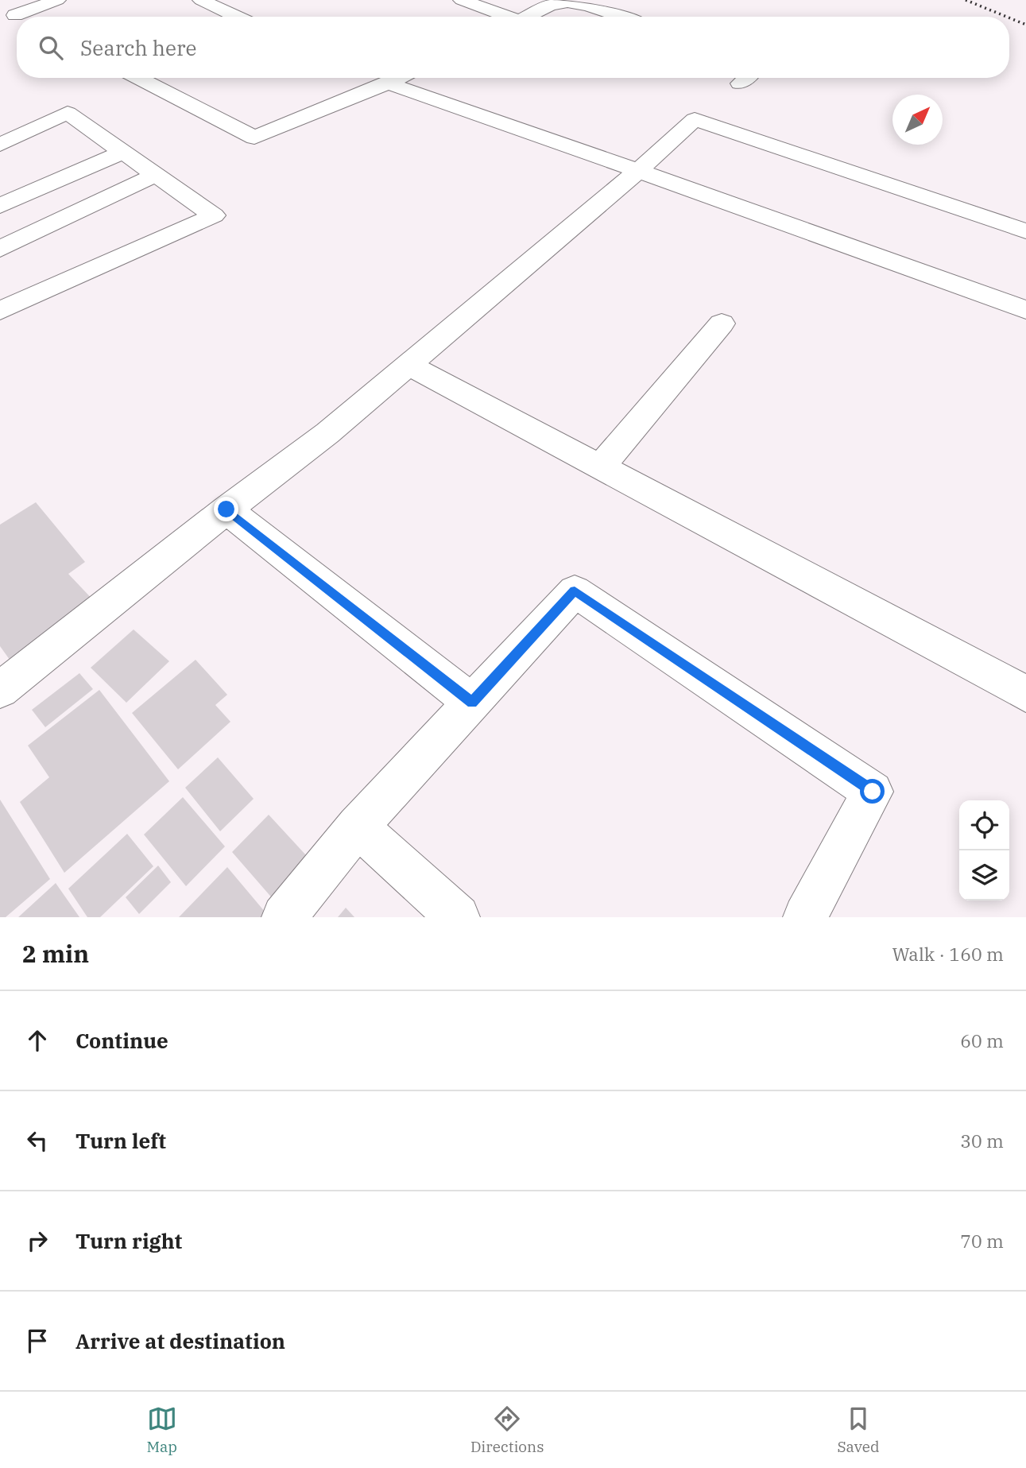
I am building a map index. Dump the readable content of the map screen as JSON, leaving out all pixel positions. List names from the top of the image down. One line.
{"north":"top right","page":{"search":"Search here","heading":["2 min","Walk · 160 m"],"list":[["Continue","60 m"],["Turn left","30 m"],["Turn right","70 m"],"Arrive at destination"],"nav":["Map","Directions","Saved"]}}
